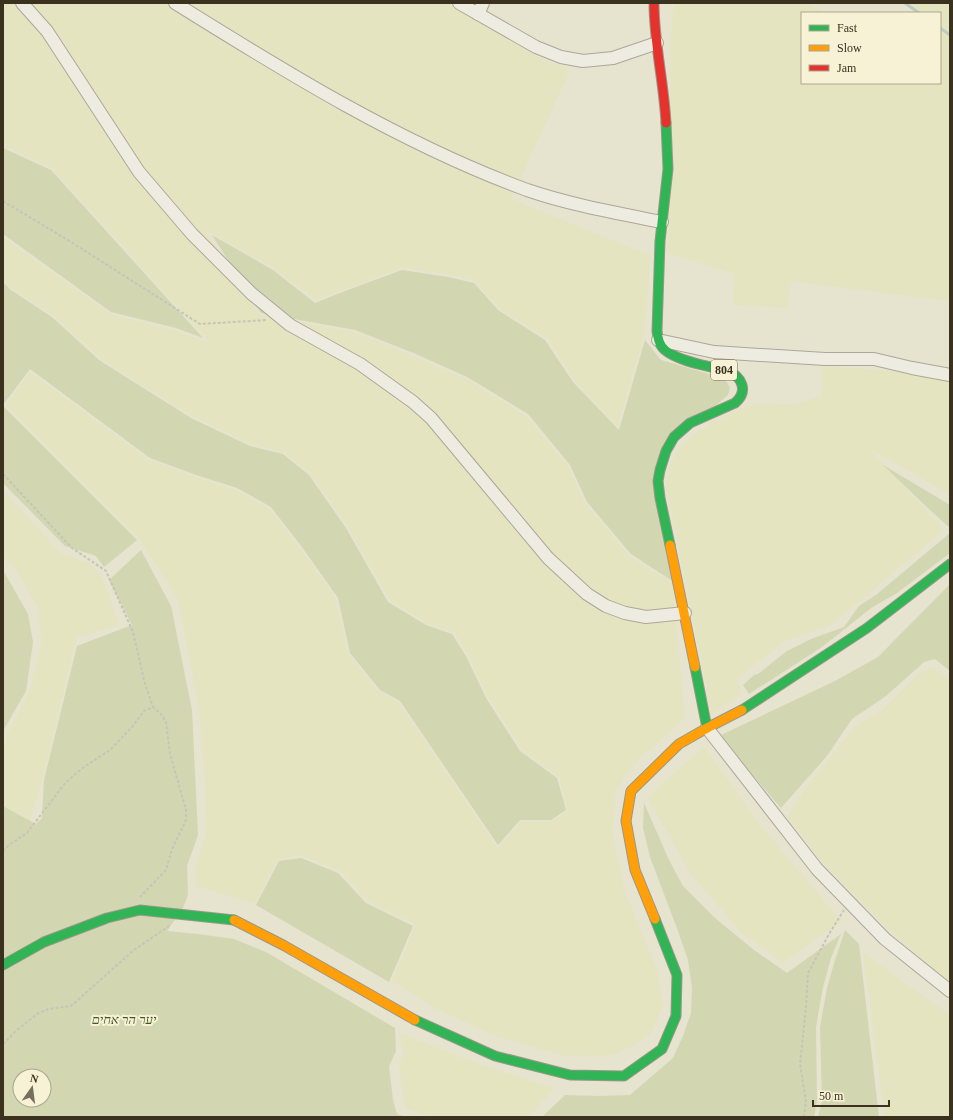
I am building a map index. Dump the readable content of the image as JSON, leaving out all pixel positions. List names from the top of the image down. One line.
{"streets":{"main road":["804"]},"parks":["יער הר אחים"],"legend":["Fast","Slow","Jam"],"scale_bar":"50 m","north":"top"}
